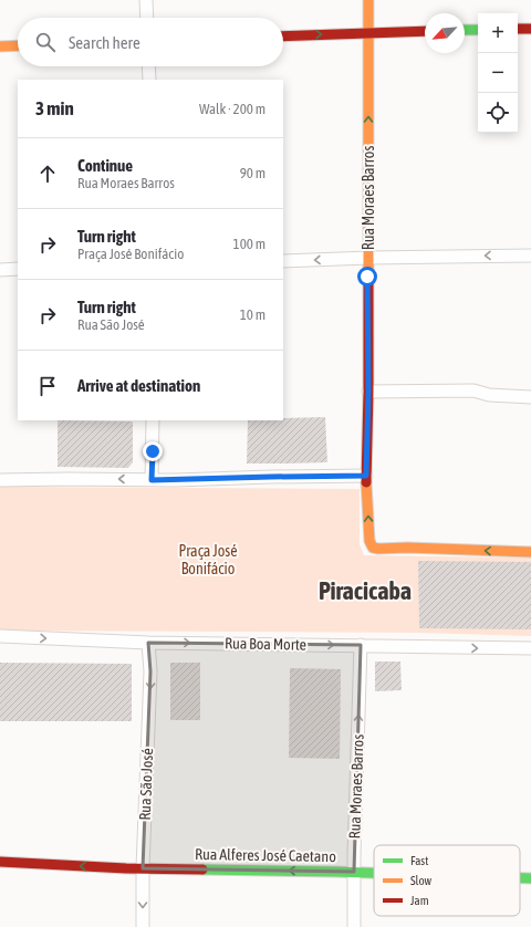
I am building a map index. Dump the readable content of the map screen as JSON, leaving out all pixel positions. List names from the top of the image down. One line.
{"streets":{"street":["Rua Moraes Barros","Rua Boa Morte","Rua São José","Rua Alferes José Caetano"]},"crossings":[["Rua Moraes Barros","Rua Boa Morte"],["Rua Moraes Barros","Rua Alferes José Caetano"],["Rua Boa Morte","Rua São José"],["Rua São José","Rua Alferes José Caetano"]],"one_way":["Rua Moraes Barros","Rua Boa Morte","Rua São José","Rua Alferes José Caetano"],"districts":["Piracicaba"],"parks":["Praça José Bonifácio"],"legend":["Fast","Slow","Jam"],"north":"bottom left","page":{"map_buttons":["+","−"],"search":"Search here","heading":["3 min","Walk · 200 m"],"list":[["Continue","Rua Moraes Barros","90 m"],["Turn right","Praça José Bonifácio","100 m"],["Turn right","Rua São José","10 m"],"Arrive at destination"]}}
